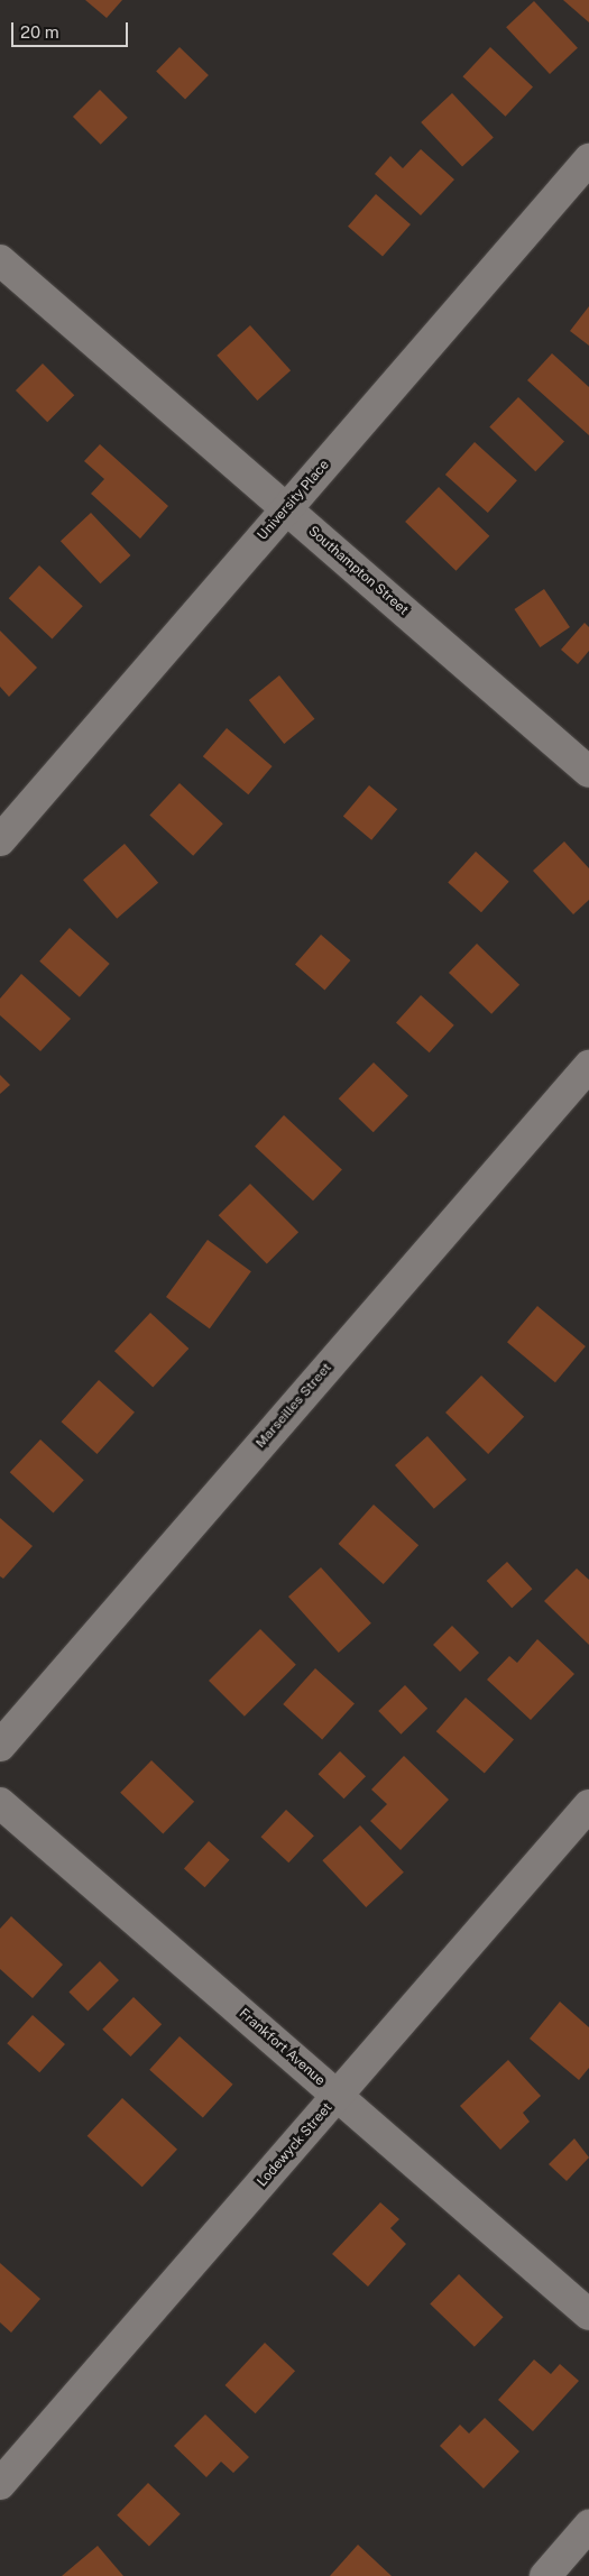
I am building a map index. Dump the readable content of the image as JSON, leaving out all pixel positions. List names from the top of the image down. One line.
{"streets":{"street":["University Place","Southampton Street","Marseilles Street","Frankfort Avenue","Lodewyck Street"]},"crossings":[["University Place","Southampton Street"],["Frankfort Avenue","Lodewyck Street"]],"scale_bar":"20 m"}
